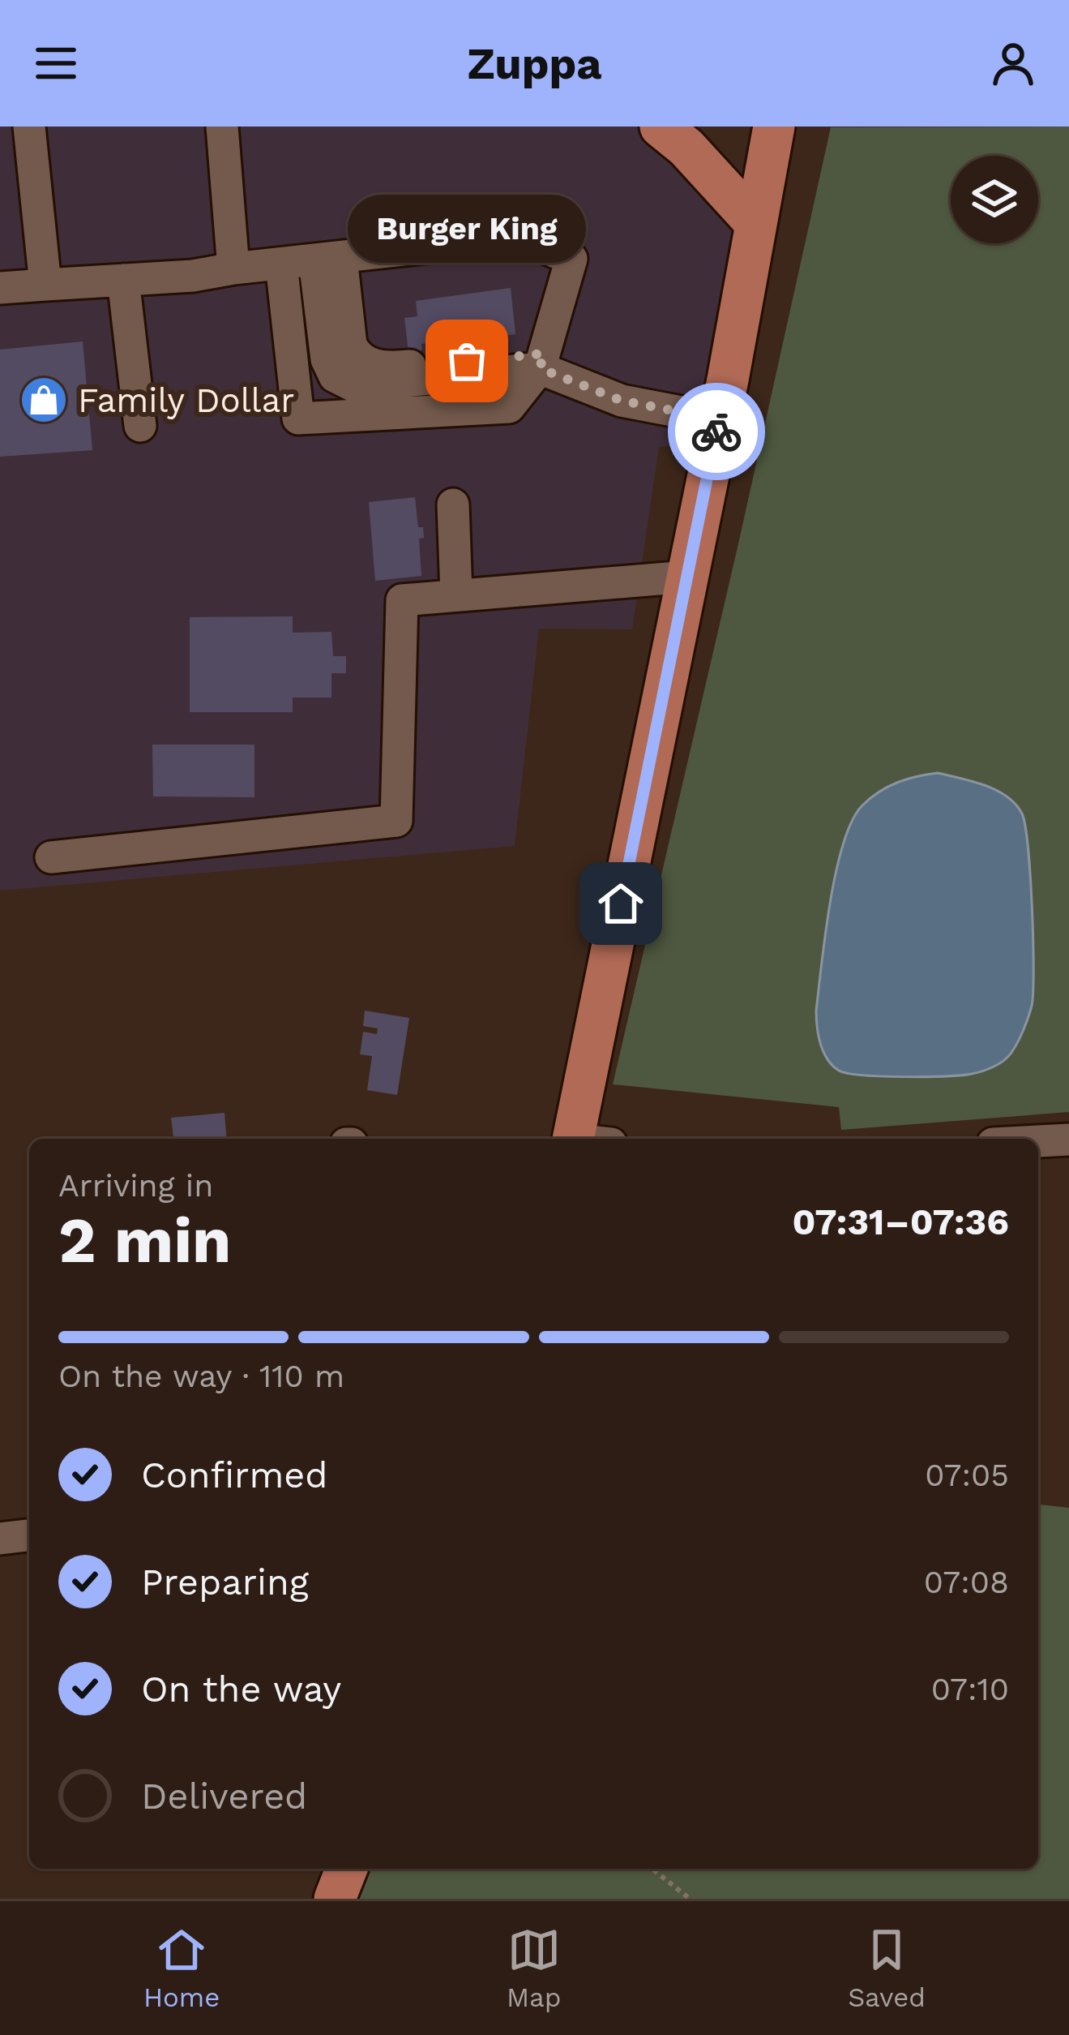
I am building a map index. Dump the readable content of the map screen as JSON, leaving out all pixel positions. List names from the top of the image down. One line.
{"places":{"other":["Burger King"],"shop":["Family Dollar"]},"page":{"header":"Zuppa","bubble":"Burger King","heading":["2 min","Arriving in","07:31–07:36"],"bar":"On the way · 110 m","list":[["Confirmed","07:05"],["Preparing","07:08"],["On the way","07:10"],"Delivered"],"tabs":["Home","Map","Saved"]}}
